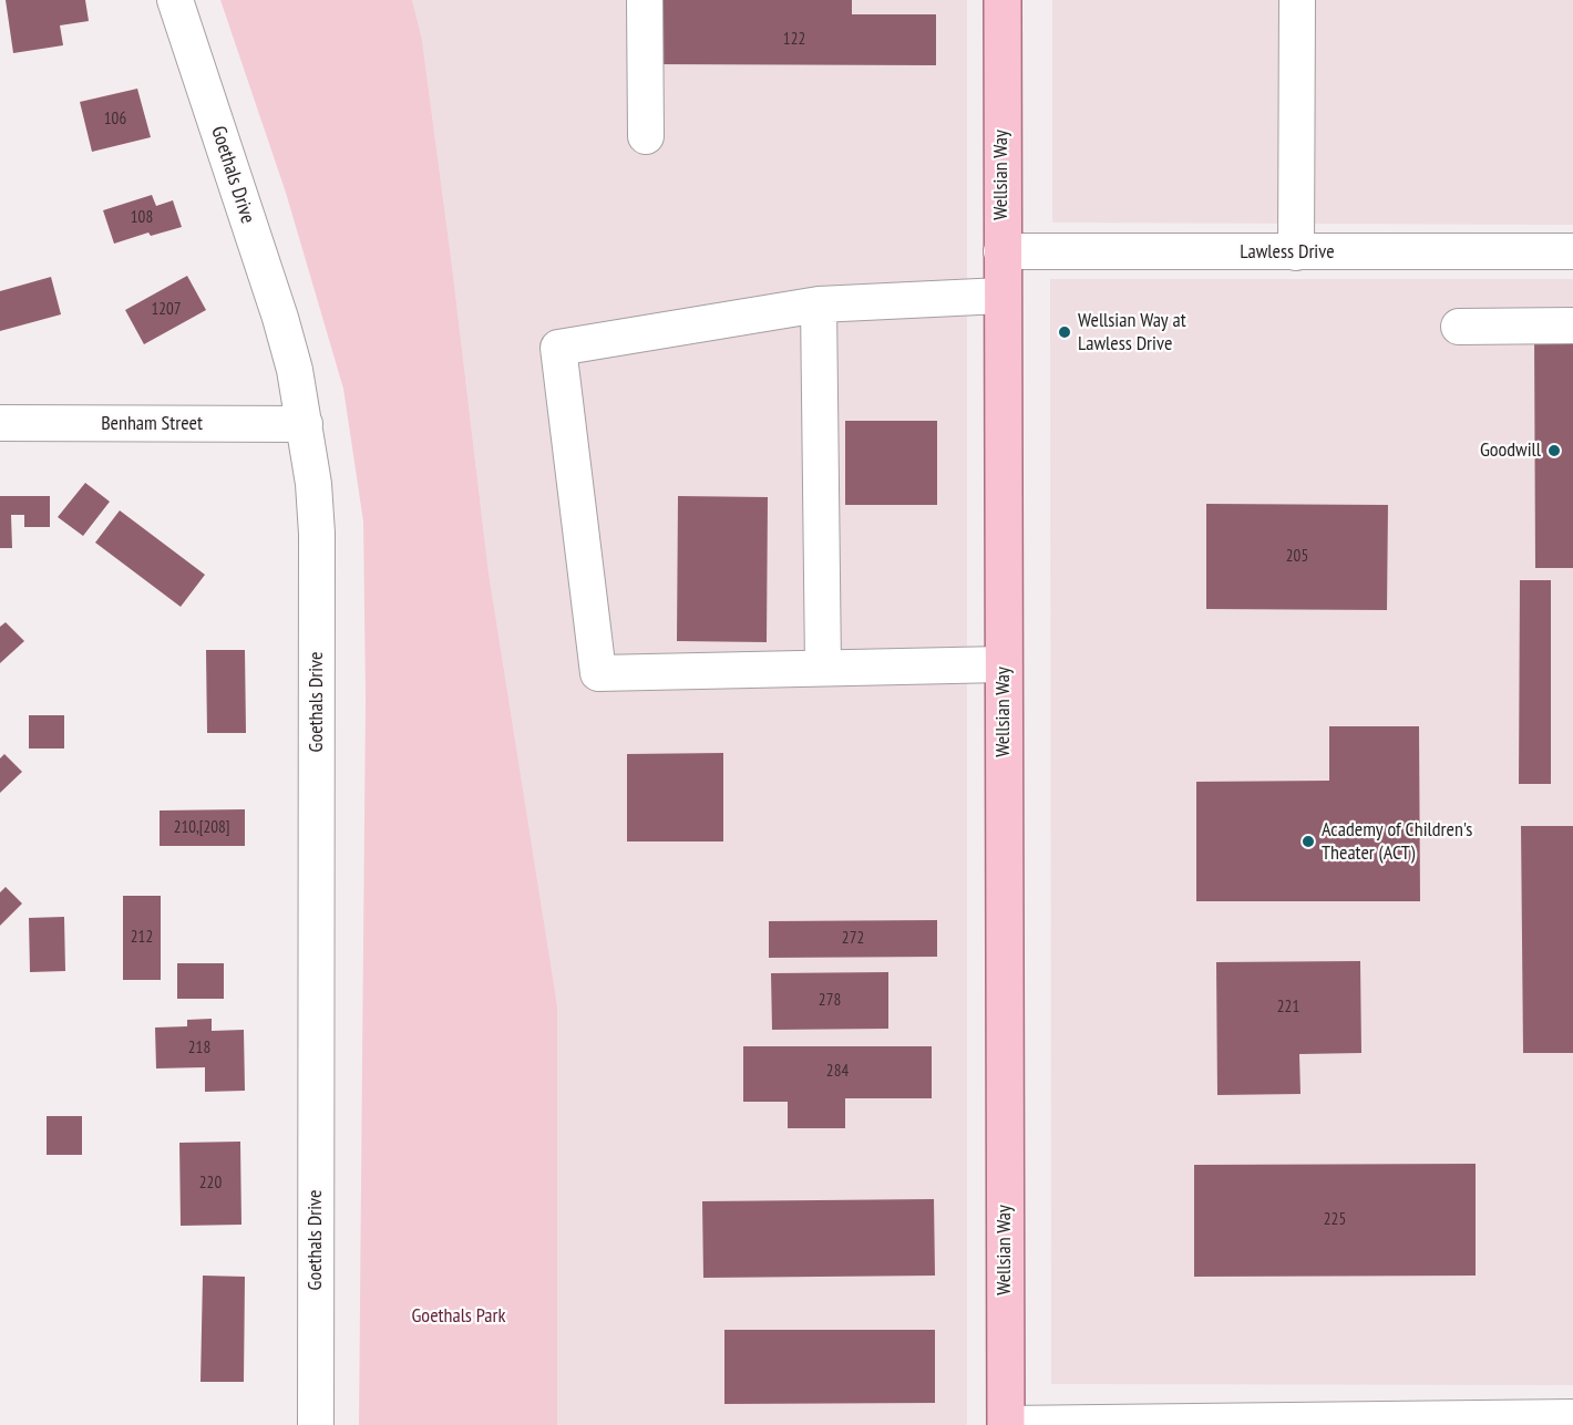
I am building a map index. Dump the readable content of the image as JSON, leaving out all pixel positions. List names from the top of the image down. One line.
{"streets":{"main road":["Wellsian Way"],"street":["Goethals Drive","Lawless Drive","Benham Street"]},"crossings":[["Goethals Drive","Benham Street"],["Wellsian Way","Lawless Drive"]],"parks":["Goethals Park"],"places":["Wellsian Way at Lawless Drive","Goodwill","Academy of Children's Theater (ACT)"],"house_numbers":["122","106","108","1207","205","210,[208]","212","272","278","221","218","284","220","225"]}
